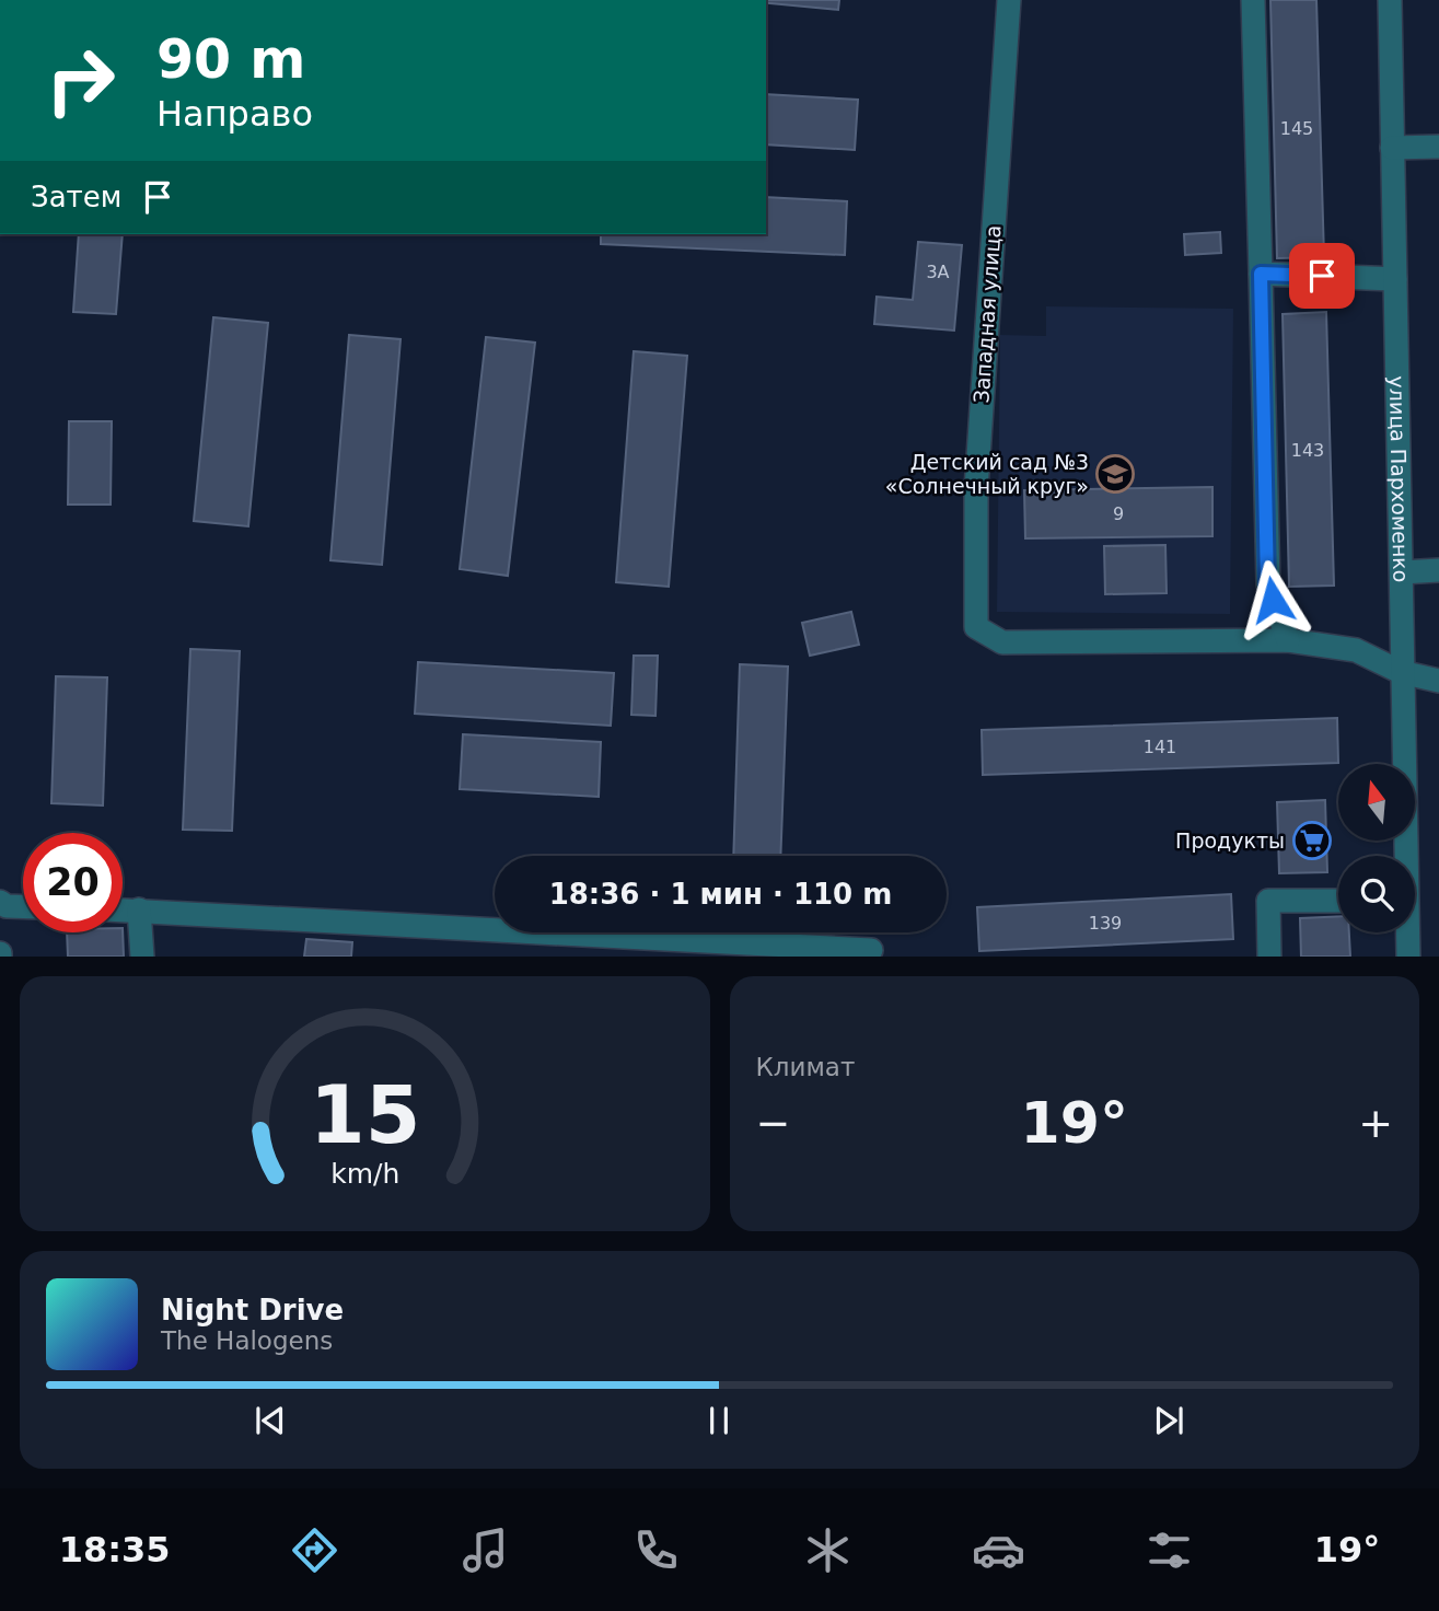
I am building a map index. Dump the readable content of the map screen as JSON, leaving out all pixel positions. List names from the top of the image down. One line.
{"streets":{"street":["Западная улица","улица Пархоменко"]},"places":{"school or university":["Детский сад №3 «Солнечный круг»"],"supermarket":["Продукты"]},"house_numbers":["145","3А","143","9","141","139"],"north":"top","page":{"turn":["90 m","Направо"],"then":"Затем","limit":"20","trip":"18:36 · 1 мин · 110 m","tile":"Климат","heat":["−","19°","+"],"song":["Night Drive","The Halogens"],"tabs":["18:35","19°"],"gauge":["15","km/h"]}}
